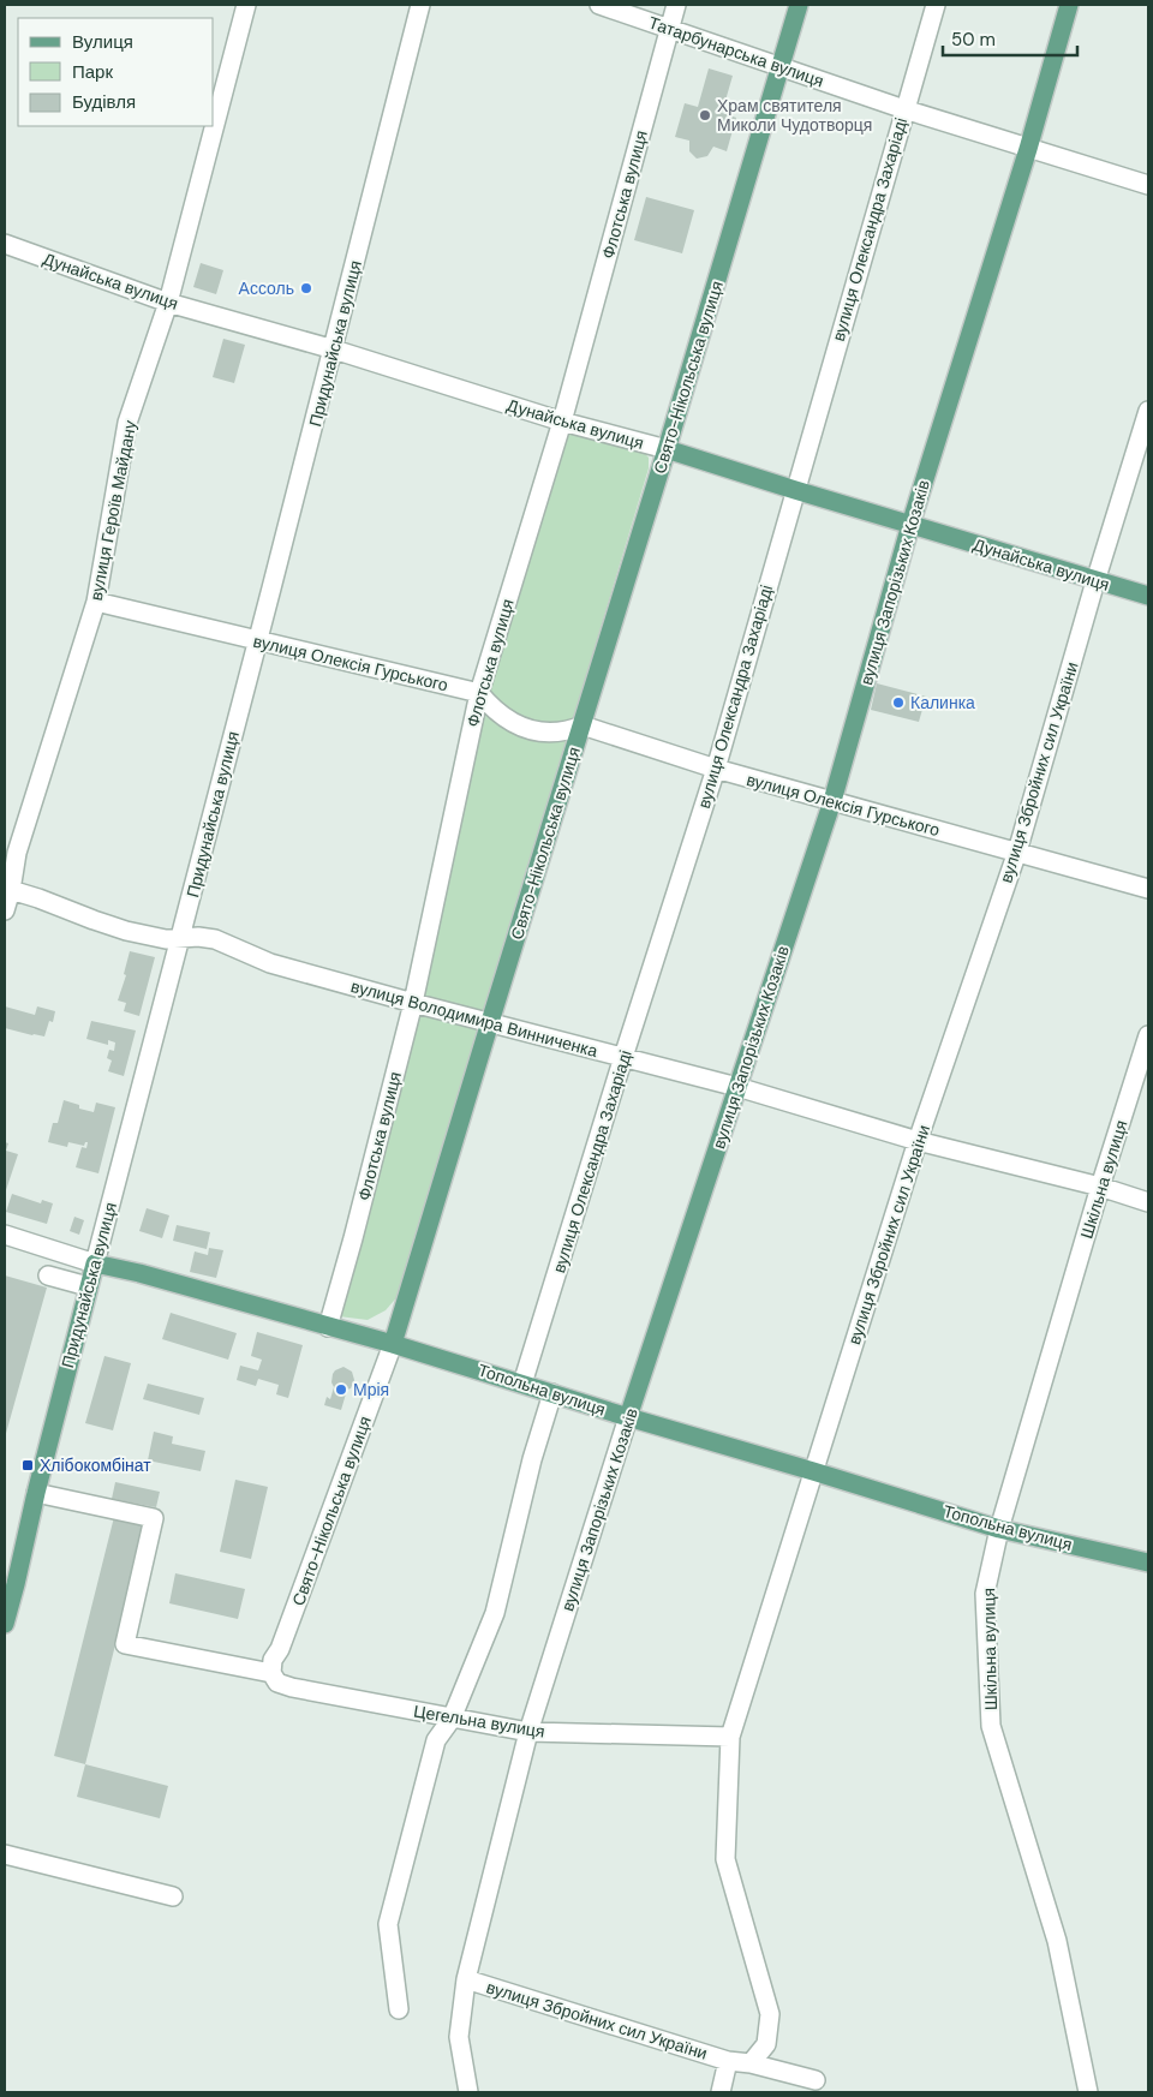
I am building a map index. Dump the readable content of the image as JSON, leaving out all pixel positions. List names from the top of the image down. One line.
{"streets":{"main road":["Дунайська вулиця","Придунайська вулиця","Свято-Нікольська вулиця","вулиця Запорізьких Козаків","Топольна вулиця"],"street":["Татарбунарська вулиця","Флотська вулиця","вулиця Олександра Захаріаді","вулиця Героїв Майдану","вулиця Олексія Гурського","вулиця Збройних сил України","вулиця Володимира Винниченка","Шкільна вулиця","Цегельна вулиця"]},"crossings":[["Татарбунарська вулиця","Флотська вулиця"],["Татарбунарська вулиця","вулиця Олександра Захаріаді"],["Татарбунарська вулиця","Свято-Нікольська вулиця"],["Татарбунарська вулиця","вулиця Запорізьких Козаків"],["Флотська вулиця","Дунайська вулиця"],["Флотська вулиця","вулиця Олексія Гурського"],["Флотська вулиця","вулиця Володимира Винниченка"],["Флотська вулиця","Топольна вулиця"],["вулиця Олександра Захаріаді","Дунайська вулиця"],["вулиця Олександра Захаріаді","вулиця Олексія Гурського"],["вулиця Олександра Захаріаді","вулиця Володимира Винниченка"],["вулиця Олександра Захаріаді","Топольна вулиця"],["Дунайська вулиця","Придунайська вулиця"],["Дунайська вулиця","Свято-Нікольська вулиця"],["Дунайська вулиця","вулиця Героїв Майдану"],["Дунайська вулиця","вулиця Запорізьких Козаків"],["Дунайська вулиця","вулиця Збройних сил України"],["Придунайська вулиця","вулиця Олексія Гурського"],["Придунайська вулиця","вулиця Володимира Винниченка"],["Придунайська вулиця","Топольна вулиця"],["Свято-Нікольська вулиця","вулиця Олексія Гурського"],["Свято-Нікольська вулиця","вулиця Володимира Винниченка"],["Свято-Нікольська вулиця","Топольна вулиця"],["Свято-Нікольська вулиця","Цегельна вулиця"],["вулиця Героїв Майдану","вулиця Олексія Гурського"],["вулиця Героїв Майдану","вулиця Володимира Винниченка"],["вулиця Запорізьких Козаків","вулиця Олексія Гурського"],["вулиця Запорізьких Козаків","вулиця Збройних сил України"],["вулиця Запорізьких Козаків","вулиця Володимира Винниченка"],["вулиця Запорізьких Козаків","Топольна вулиця"],["вулиця Запорізьких Козаків","Цегельна вулиця"],["вулиця Олексія Гурського","вулиця Збройних сил України"],["вулиця Збройних сил України","вулиця Володимира Винниченка"],["вулиця Збройних сил України","Топольна вулиця"],["вулиця Збройних сил України","Цегельна вулиця"],["вулиця Володимира Винниченка","Шкільна вулиця"],["Шкільна вулиця","Топольна вулиця"]],"places":{"other":["Храм святителя Миколи Чудотворця","Ассоль","Калинка","Мрія"],"transit":["Хлібокомбінат"]},"legend":["Вулиця","Парк","Будівля"],"scale_bar":"50 m"}
